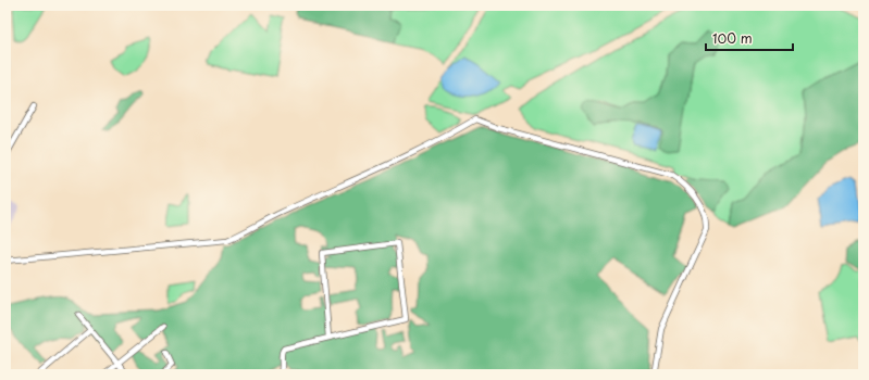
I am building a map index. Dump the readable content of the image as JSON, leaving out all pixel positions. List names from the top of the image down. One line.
{"scale_bar":"100 m"}
